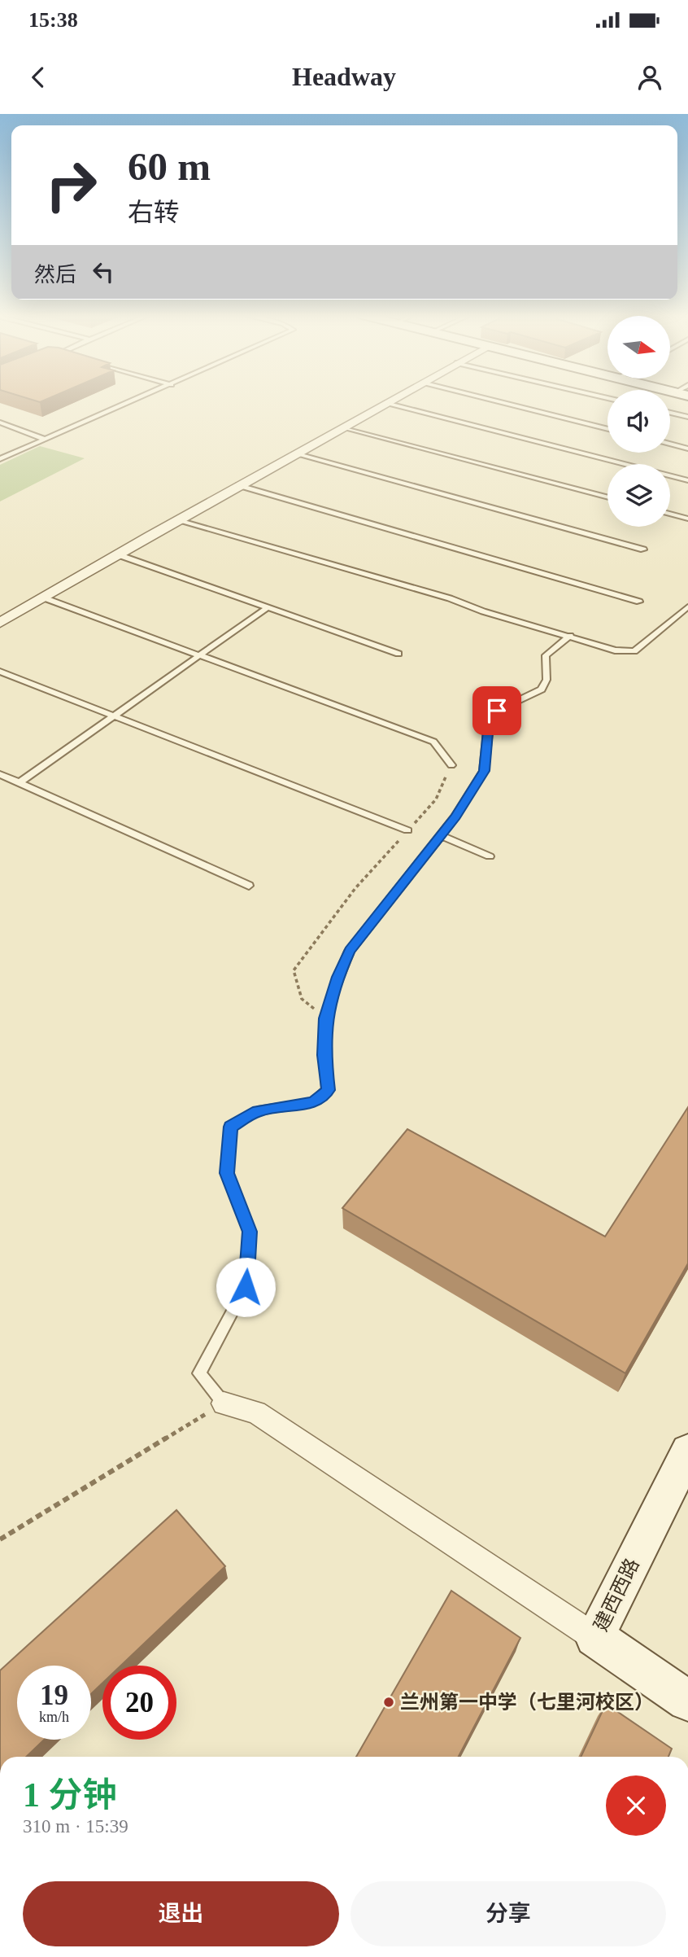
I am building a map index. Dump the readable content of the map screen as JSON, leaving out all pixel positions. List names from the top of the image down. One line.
{"streets":{"street":["建西西路"]},"places":["兰州第一中学（七里河校区）"],"north":"right","page":{"status":"15:38","header":"Headway","turn":["60 m","右转"],"then":"然后","speed":"19 km/h","limit":"20","heading":["1 分钟","310 m · 15:39"],"buttons":["退出","分享"]}}
